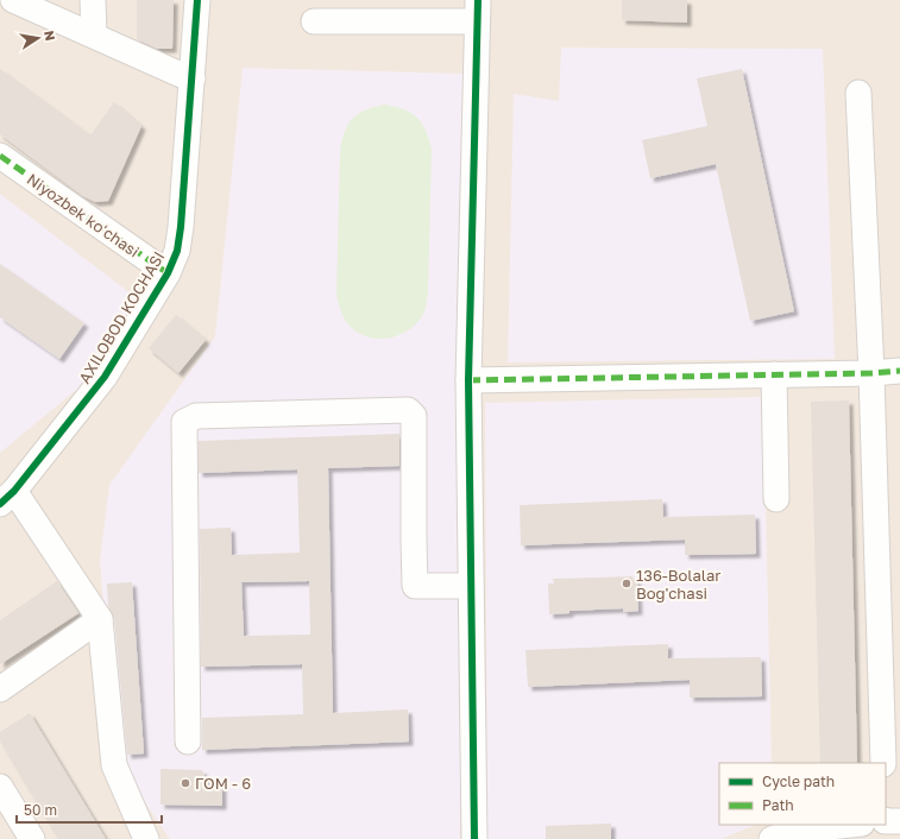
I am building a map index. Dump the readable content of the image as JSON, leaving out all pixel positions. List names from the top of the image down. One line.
{"streets":{"street":["Niyozbek koʻchasi","AXILOBOD KOCHASI"]},"crossings":[["Niyozbek koʻchasi","AXILOBOD KOCHASI"]],"places":["136-Bolalar Bog'chasi","ГОМ - 6"],"legend":["Cycle path","Path"],"scale_bar":"50 m","north":"right"}
